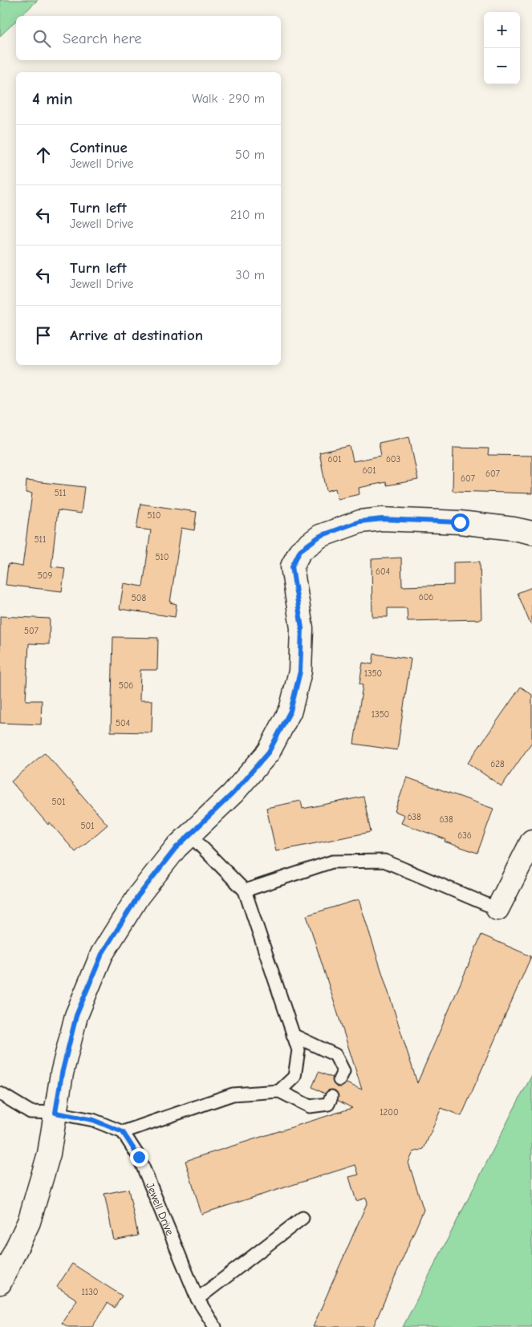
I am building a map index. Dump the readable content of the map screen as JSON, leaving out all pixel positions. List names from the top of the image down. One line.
{"streets":{"lane":["Jewell Drive"]},"house_numbers":["601","603","601","607","607","511","510","511","510","604","509","606","508","507","1350","506","1350","504","628","501","638","638","501","636","1200","1130"],"page":{"map_buttons":["+","−"],"search":"Search here","heading":["4 min","Walk · 290 m"],"list":[["Continue","Jewell Drive","50 m"],["Turn left","Jewell Drive","210 m"],["Turn left","Jewell Drive","30 m"],"Arrive at destination"]}}
